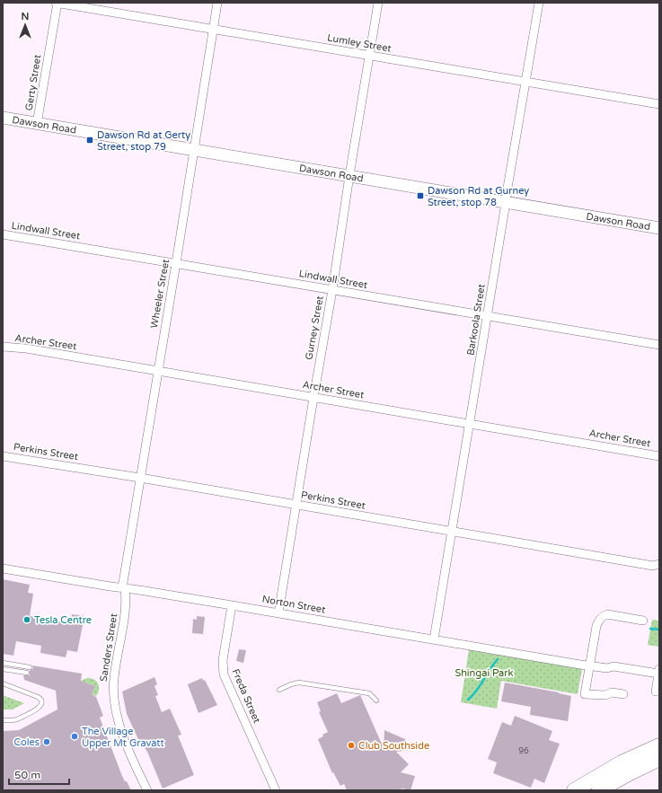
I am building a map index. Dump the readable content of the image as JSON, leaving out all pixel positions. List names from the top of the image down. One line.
{"streets":{"main road":["Dawson Road"],"street":["Lumley Street","Gerty Street","Lindwall Street","Wheeler Street","Barkoola Street","Gurney Street","Archer Street","Perkins Street","Norton Street","Sanders Street","Freda Street"]},"crossings":[["Lumley Street","Gerty Street"],["Lumley Street","Wheeler Street"],["Lumley Street","Barkoola Street"],["Lumley Street","Gurney Street"],["Gerty Street","Dawson Road"],["Dawson Road","Wheeler Street"],["Dawson Road","Barkoola Street"],["Dawson Road","Gurney Street"],["Lindwall Street","Wheeler Street"],["Lindwall Street","Barkoola Street"],["Lindwall Street","Gurney Street"],["Wheeler Street","Archer Street"],["Wheeler Street","Perkins Street"],["Wheeler Street","Norton Street"],["Wheeler Street","Sanders Street"],["Barkoola Street","Archer Street"],["Barkoola Street","Perkins Street"],["Barkoola Street","Norton Street"],["Gurney Street","Archer Street"],["Gurney Street","Perkins Street"],["Gurney Street","Norton Street"],["Norton Street","Sanders Street"],["Norton Street","Freda Street"]],"parks":["Shingai Park"],"places":{"transit":["Dawson Rd at Gerty Street, stop 79","Dawson Rd at Gurney Street, stop 78"],"other":["Tesla Centre","The Village Upper Mt Gravatt","Coles","Club Southside"]},"house_numbers":["96"],"scale_bar":"50 m","north":"top"}
